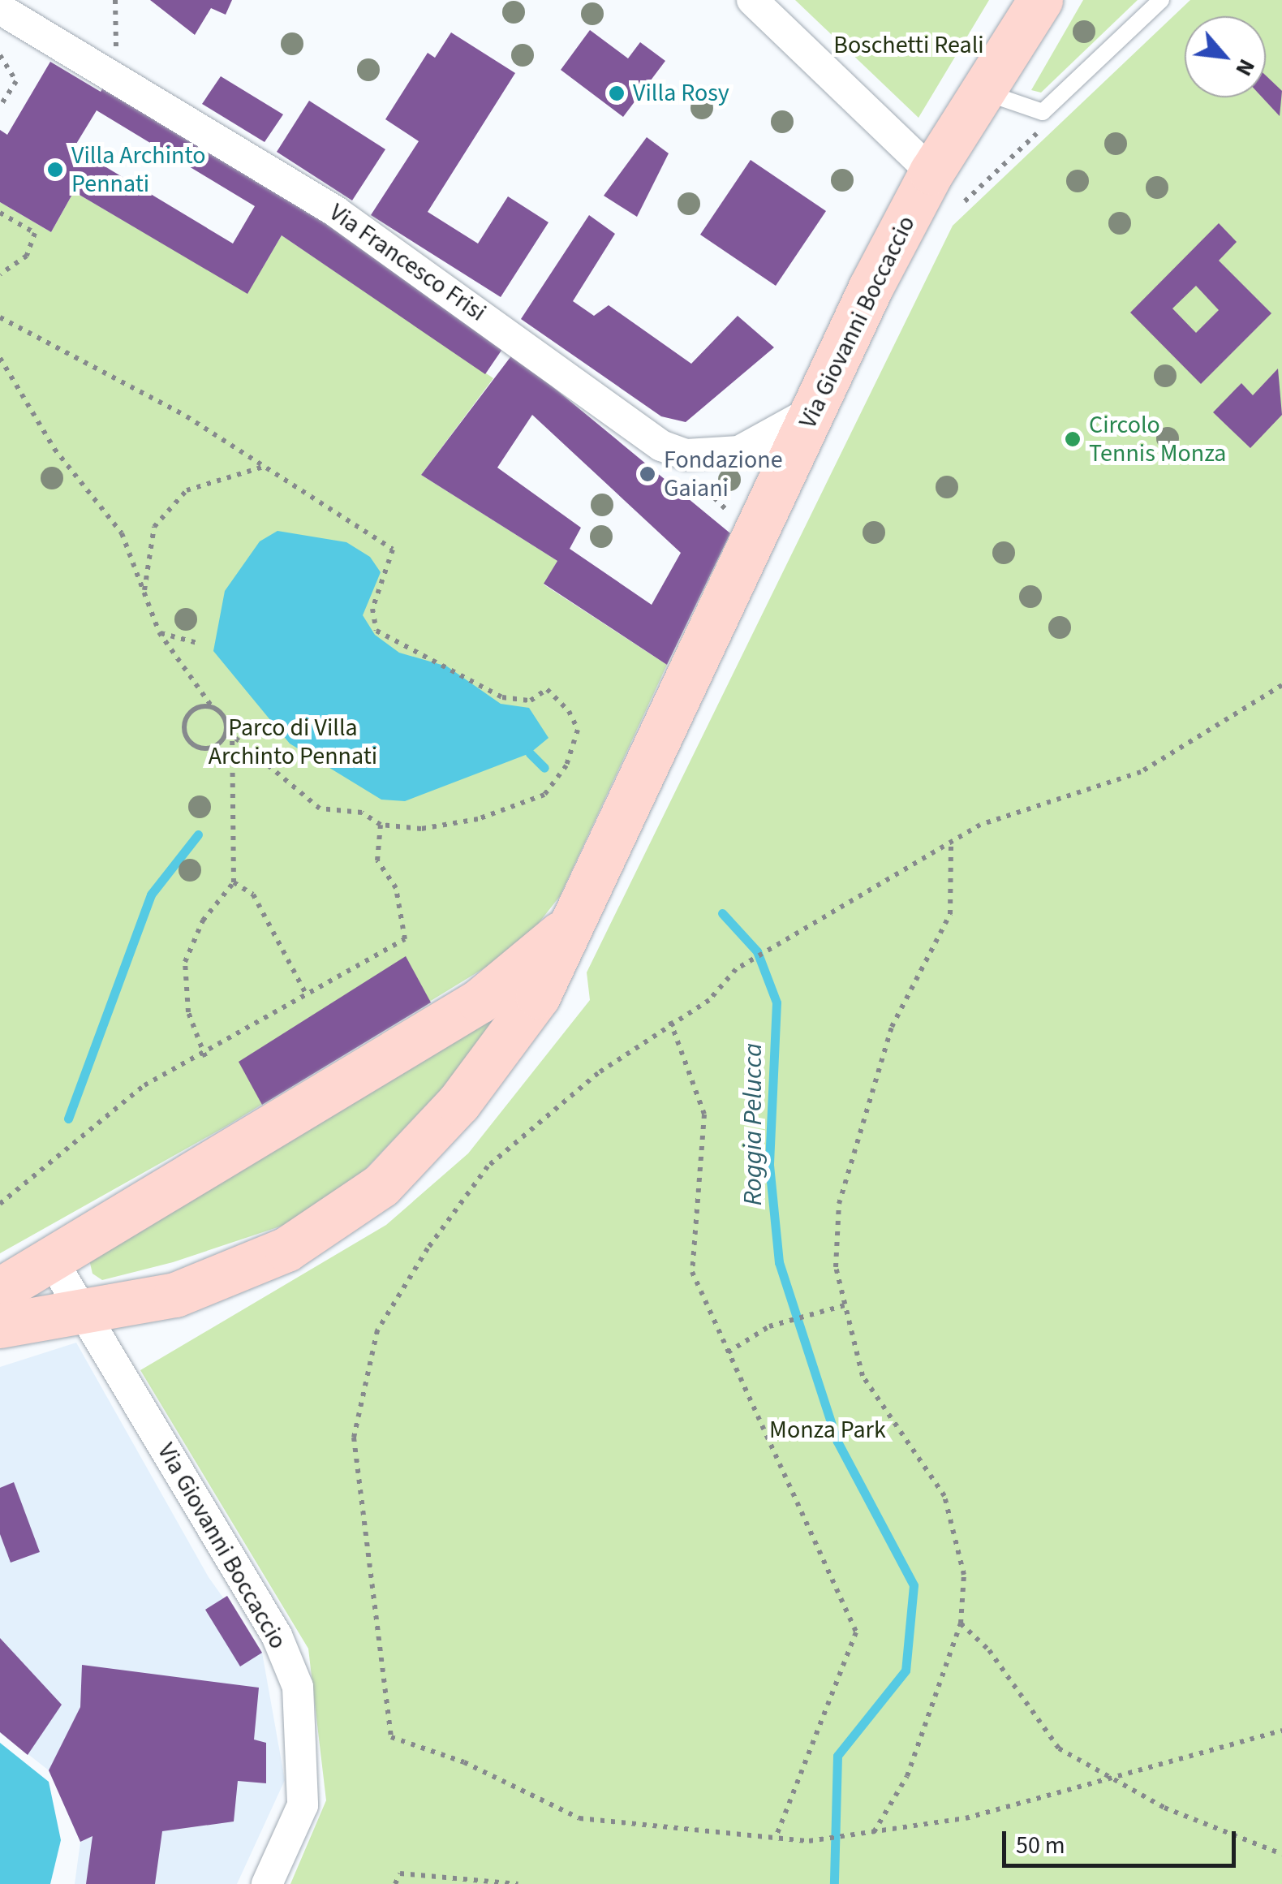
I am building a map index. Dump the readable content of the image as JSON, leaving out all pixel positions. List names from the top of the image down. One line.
{"streets":{"main road":["Via Giovanni Boccaccio"],"street":["Via Francesco Frisi"]},"crossings":[["Via Francesco Frisi","Via Giovanni Boccaccio"]],"water":["Roggia Pelucca"],"parks":["Boschetti Reali","Parco di Villa Archinto Pennati","Monza Park"],"places":["Villa Rosy","Villa Archinto Pennati","Circolo Tennis Monza","Fondazione Gaiani"],"scale_bar":"50 m","north":"bottom right"}
